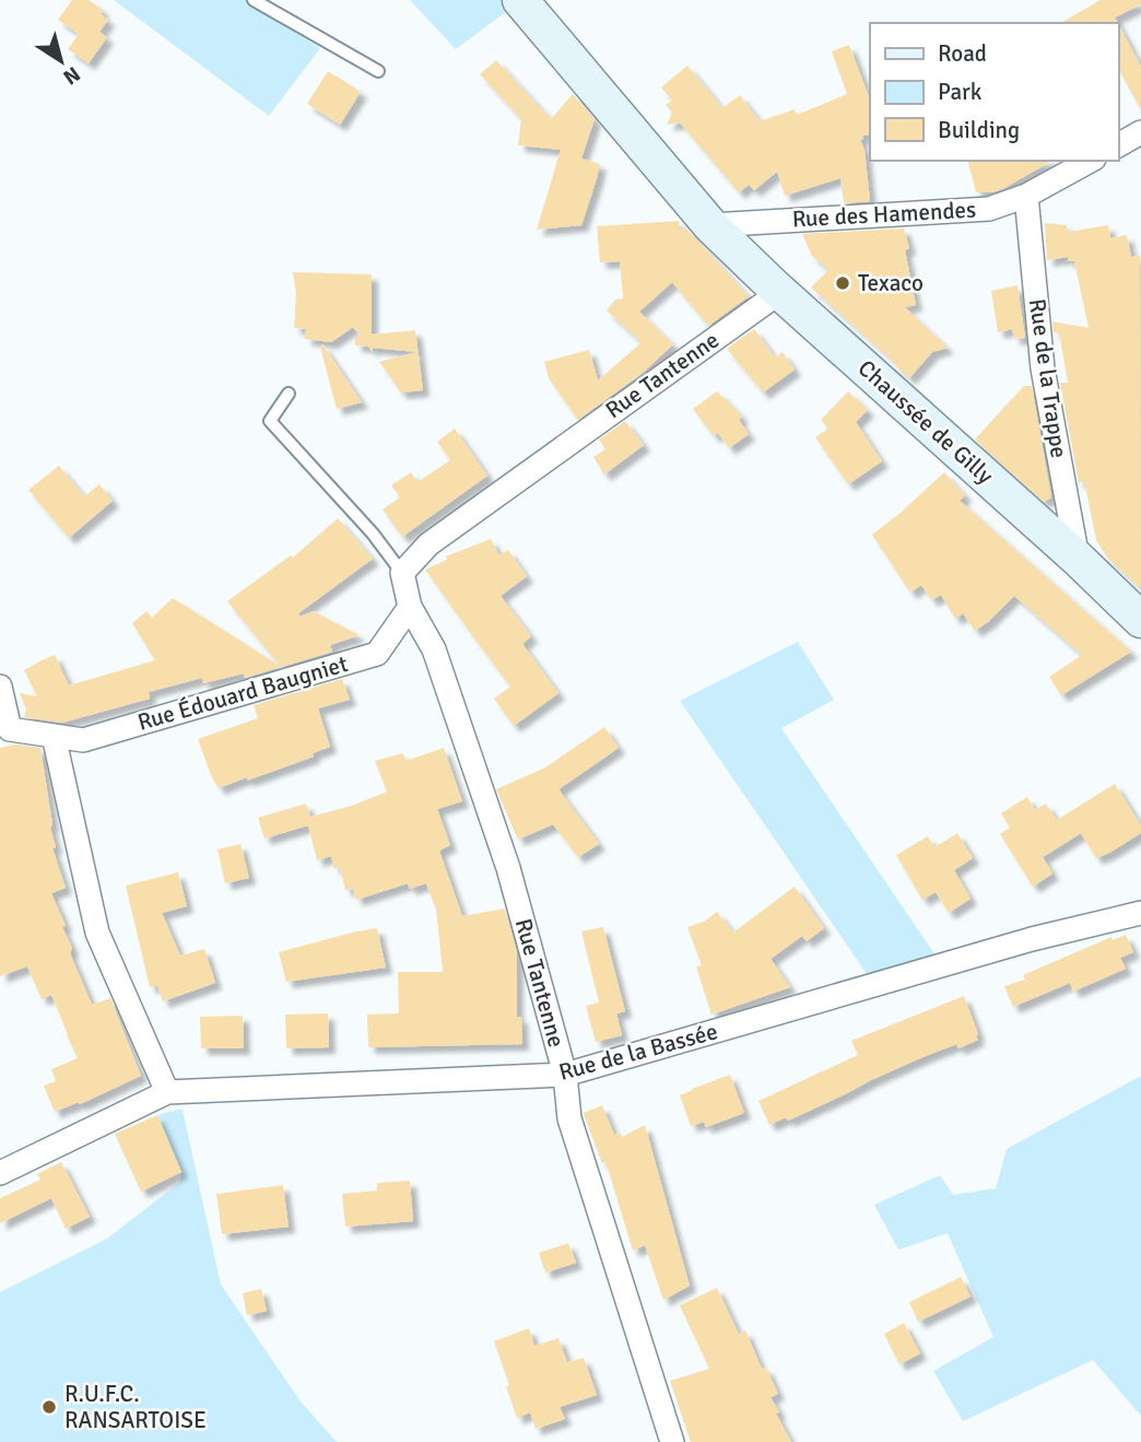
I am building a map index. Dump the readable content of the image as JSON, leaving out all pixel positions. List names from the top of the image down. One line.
{"streets":{"main road":["Chaussée de Gilly"],"street":["Rue des Hamendes","Rue Tantenne","Rue de la Trappe","Rue Édouard Baugniet","Rue de la Bassée"]},"crossings":[["Rue des Hamendes","Rue de la Trappe"],["Rue des Hamendes","Chaussée de Gilly"],["Rue Tantenne","Chaussée de Gilly"],["Rue Tantenne","Rue Édouard Baugniet"],["Rue Tantenne","Rue de la Bassée"],["Rue de la Trappe","Chaussée de Gilly"]],"places":["Texaco","R.U.F.C. RANSARTOISE"],"legend":["Road","Park","Building"],"north":"bottom right"}
